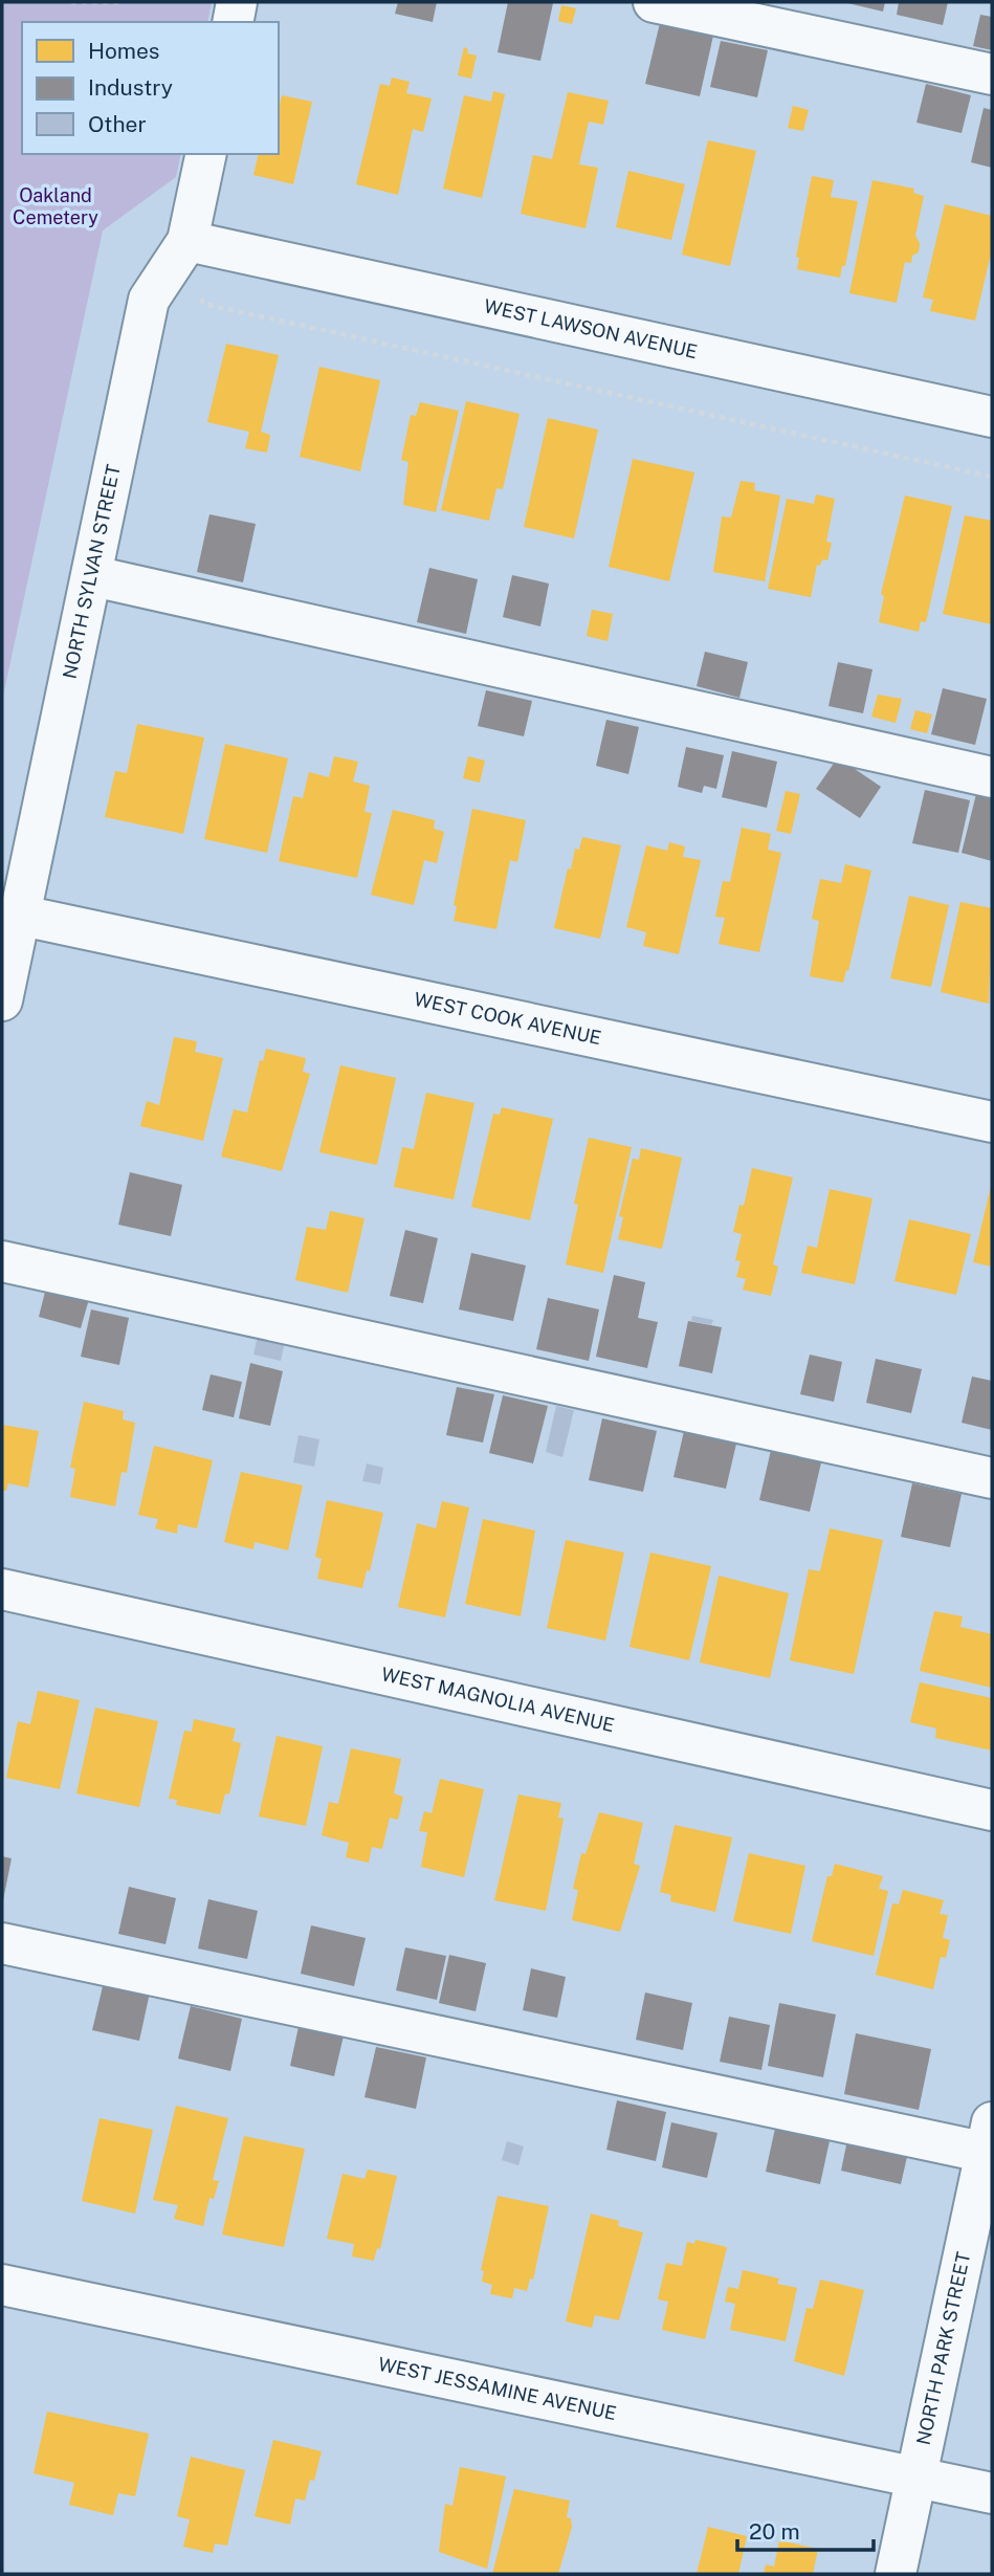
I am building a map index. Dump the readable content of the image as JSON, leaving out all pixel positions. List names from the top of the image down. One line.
{"streets":{"street":["WEST LAWSON AVENUE","NORTH SYLVAN STREET","WEST COOK AVENUE","WEST MAGNOLIA AVENUE","NORTH PARK STREET","WEST JESSAMINE AVENUE"]},"crossings":[["WEST LAWSON AVENUE","NORTH SYLVAN STREET"],["NORTH SYLVAN STREET","WEST COOK AVENUE"],["NORTH PARK STREET","WEST JESSAMINE AVENUE"]],"parks":["Oakland Cemetery"],"legend":["Homes","Industry","Other"],"scale_bar":"20 m"}
